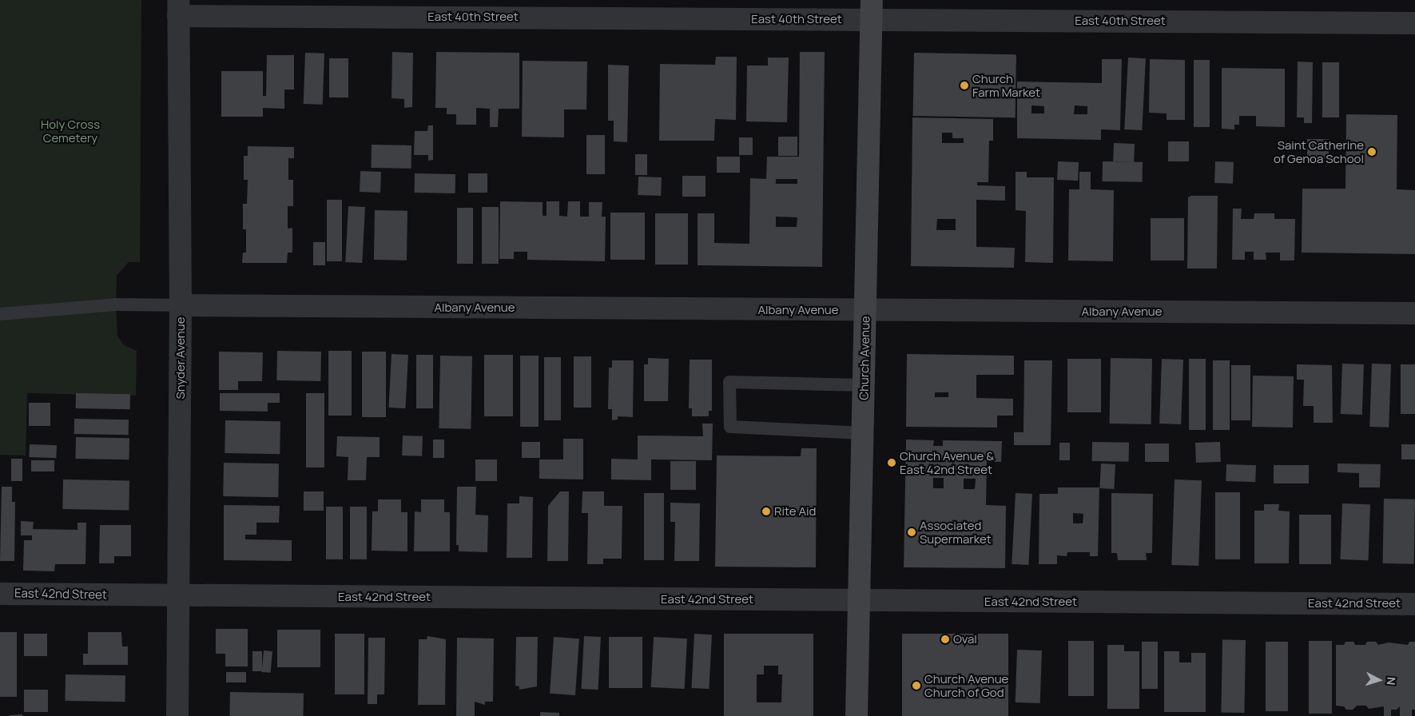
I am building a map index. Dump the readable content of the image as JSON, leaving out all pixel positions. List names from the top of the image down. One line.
{"streets":{"main road":["Church Avenue"],"street":["East 40th Street","Albany Avenue","Snyder Avenue","East 42nd Street"]},"crossings":[["East 40th Street","Snyder Avenue"],["East 40th Street","Church Avenue"],["Albany Avenue","Snyder Avenue"],["Albany Avenue","Church Avenue"],["Snyder Avenue","East 42nd Street"],["Church Avenue","East 42nd Street"]],"parks":["Holy Cross Cemetery"],"places":["Church Farm Market","Saint Catherine of Genoa School","Church Avenue & East 42nd Street","Rite Aid","Associated Supermarket","Oval","Church Avenue Church of God"],"north":"right"}
